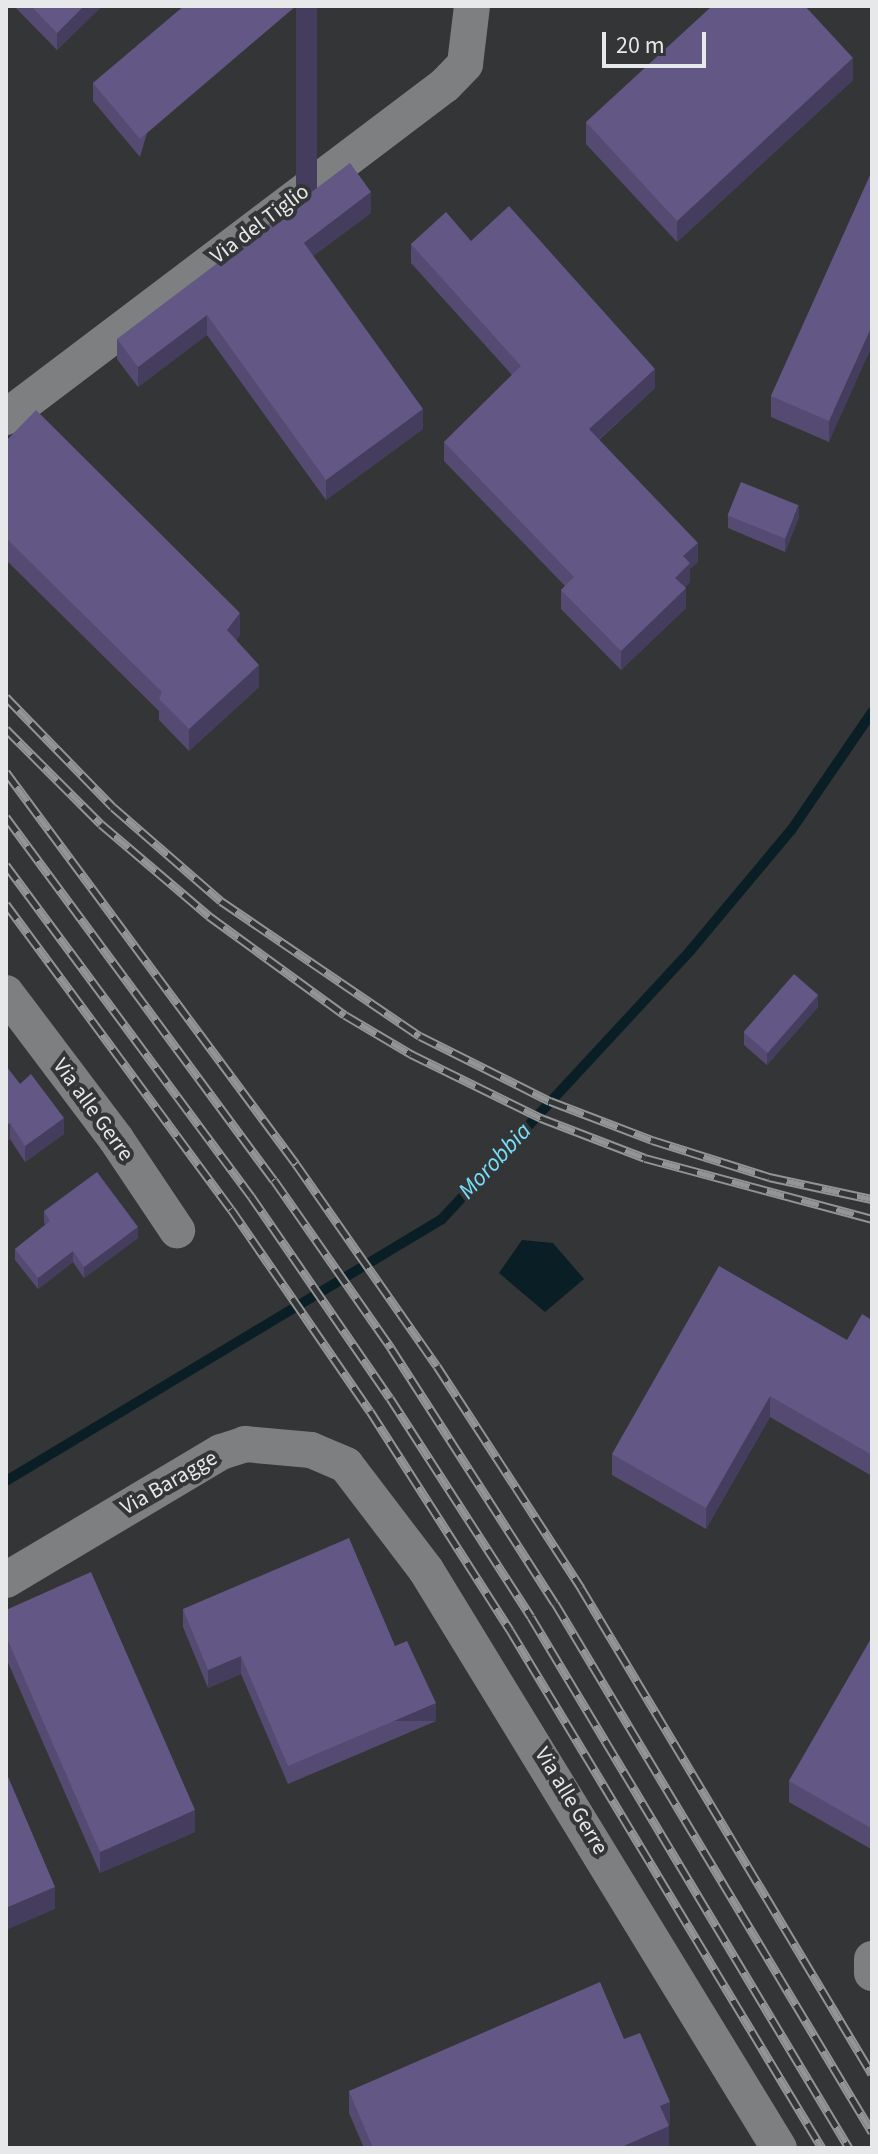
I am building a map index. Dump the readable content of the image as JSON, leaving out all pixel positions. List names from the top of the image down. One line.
{"streets":{"street":["Via del Tiglio","Via alle Gerre","Via Baragge"]},"crossings":[["Via alle Gerre","Via Baragge"]],"water":["Morobbia"],"scale_bar":"20 m"}
